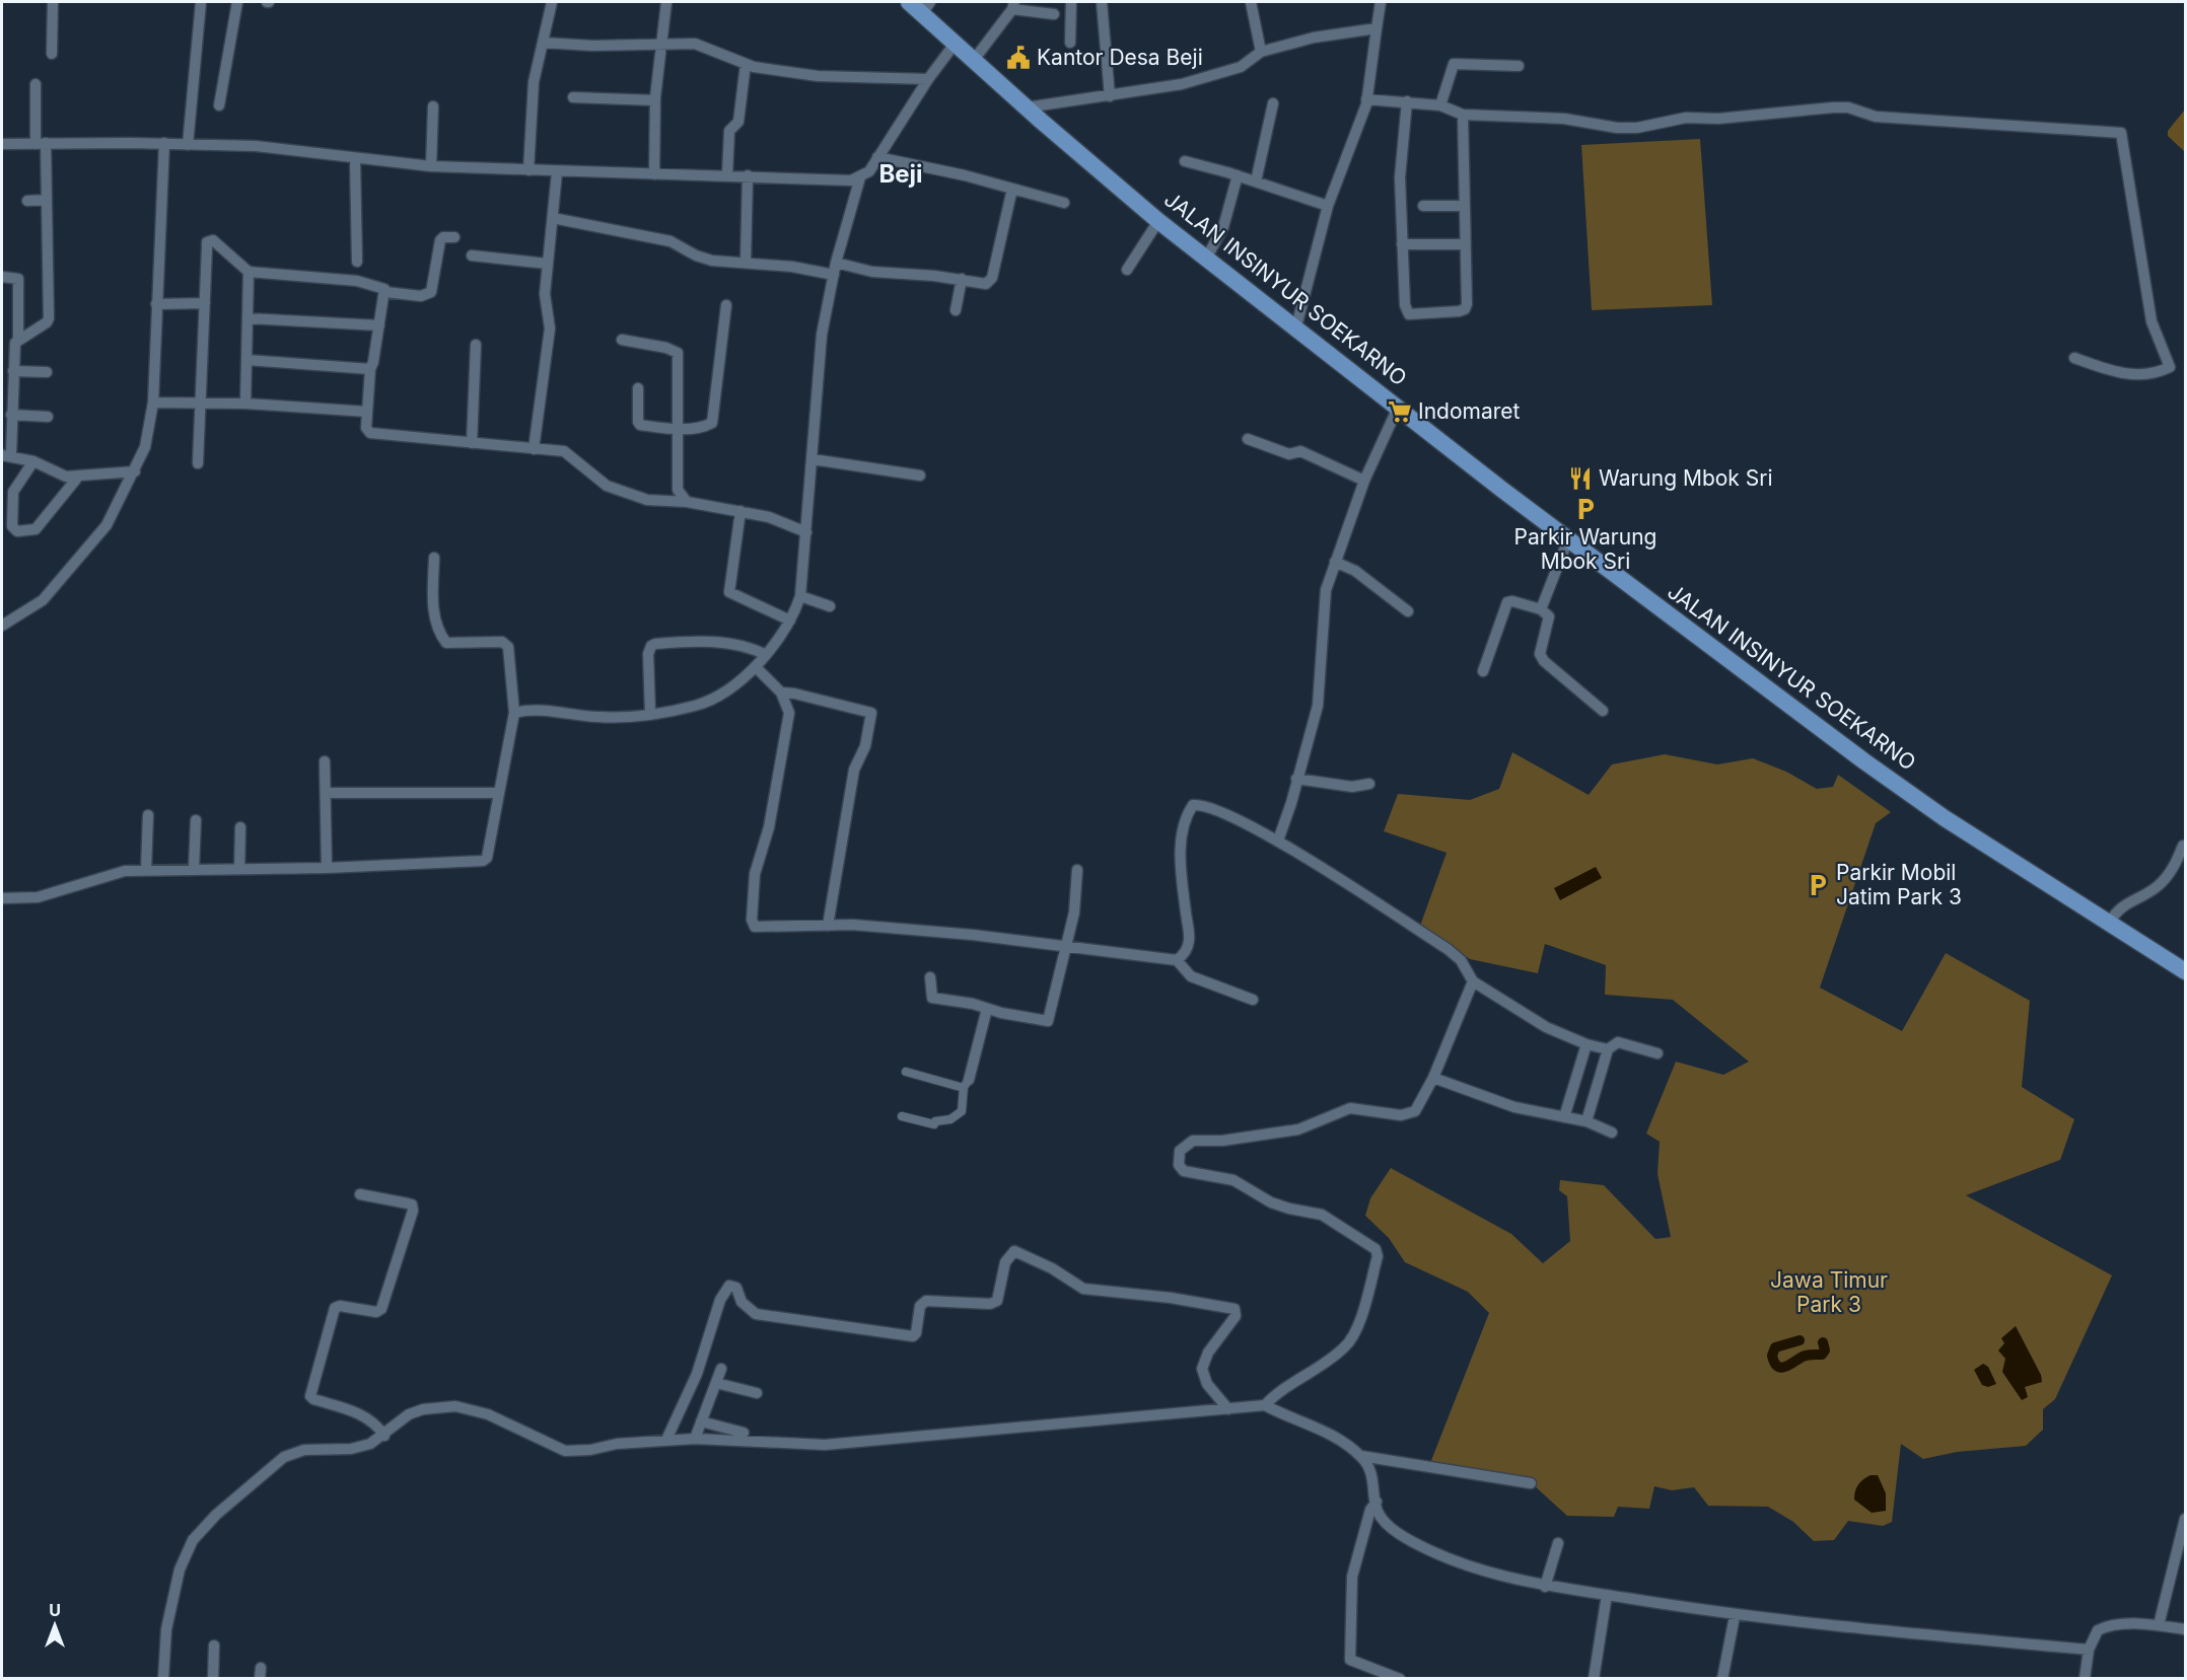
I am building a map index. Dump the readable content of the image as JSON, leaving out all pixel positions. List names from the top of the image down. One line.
{"streets":{"main road":["JALAN INSINYUR SOEKARNO"]},"districts":["Beji"],"parks":["Jawa Timur Park 3"],"places":{"public building":["Kantor Desa Beji"],"supermarket":["Indomaret"],"restaurant":["Warung Mbok Sri"],"parking":["Parkir Warung Mbok Sri","Parkir Mobil Jatim Park 3"]},"north":"top"}
